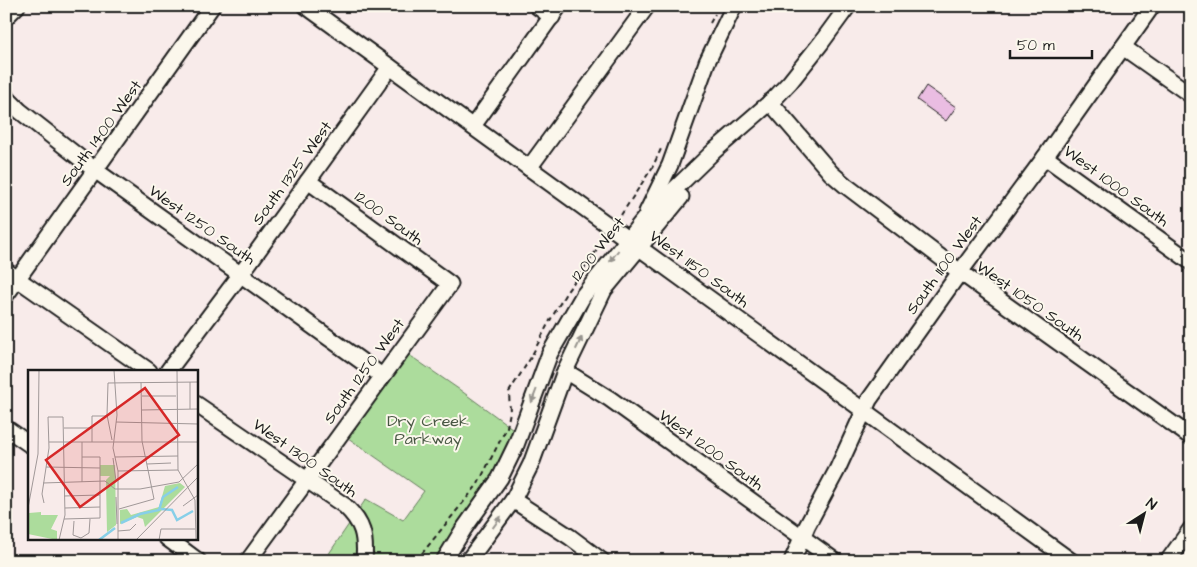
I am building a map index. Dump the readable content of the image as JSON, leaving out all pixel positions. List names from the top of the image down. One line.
{"streets":{"street":["South 1400 West","South 1325 West","West 1000 South","1200 South","West 1250 South","1200 West","South 1100 West","West 1150 South","West 1050 South","South 1250 West","West 1200 South","West 1300 South"]},"crossings":[["South 1400 West","West 1250 South"],["South 1325 West","1200 South"],["South 1325 West","West 1250 South"],["South 1325 West","West 1150 South"],["West 1000 South","South 1100 West"],["1200 South","South 1250 West"],["West 1250 South","South 1250 West"],["1200 West","West 1150 South"],["1200 West","West 1050 South"],["1200 West","West 1200 South"],["South 1100 West","West 1150 South"],["South 1100 West","West 1050 South"],["South 1100 West","West 1200 South"],["South 1250 West","West 1300 South"]],"parks":["Dry Creek Parkway"],"scale_bar":"50 m","north":"top right"}
